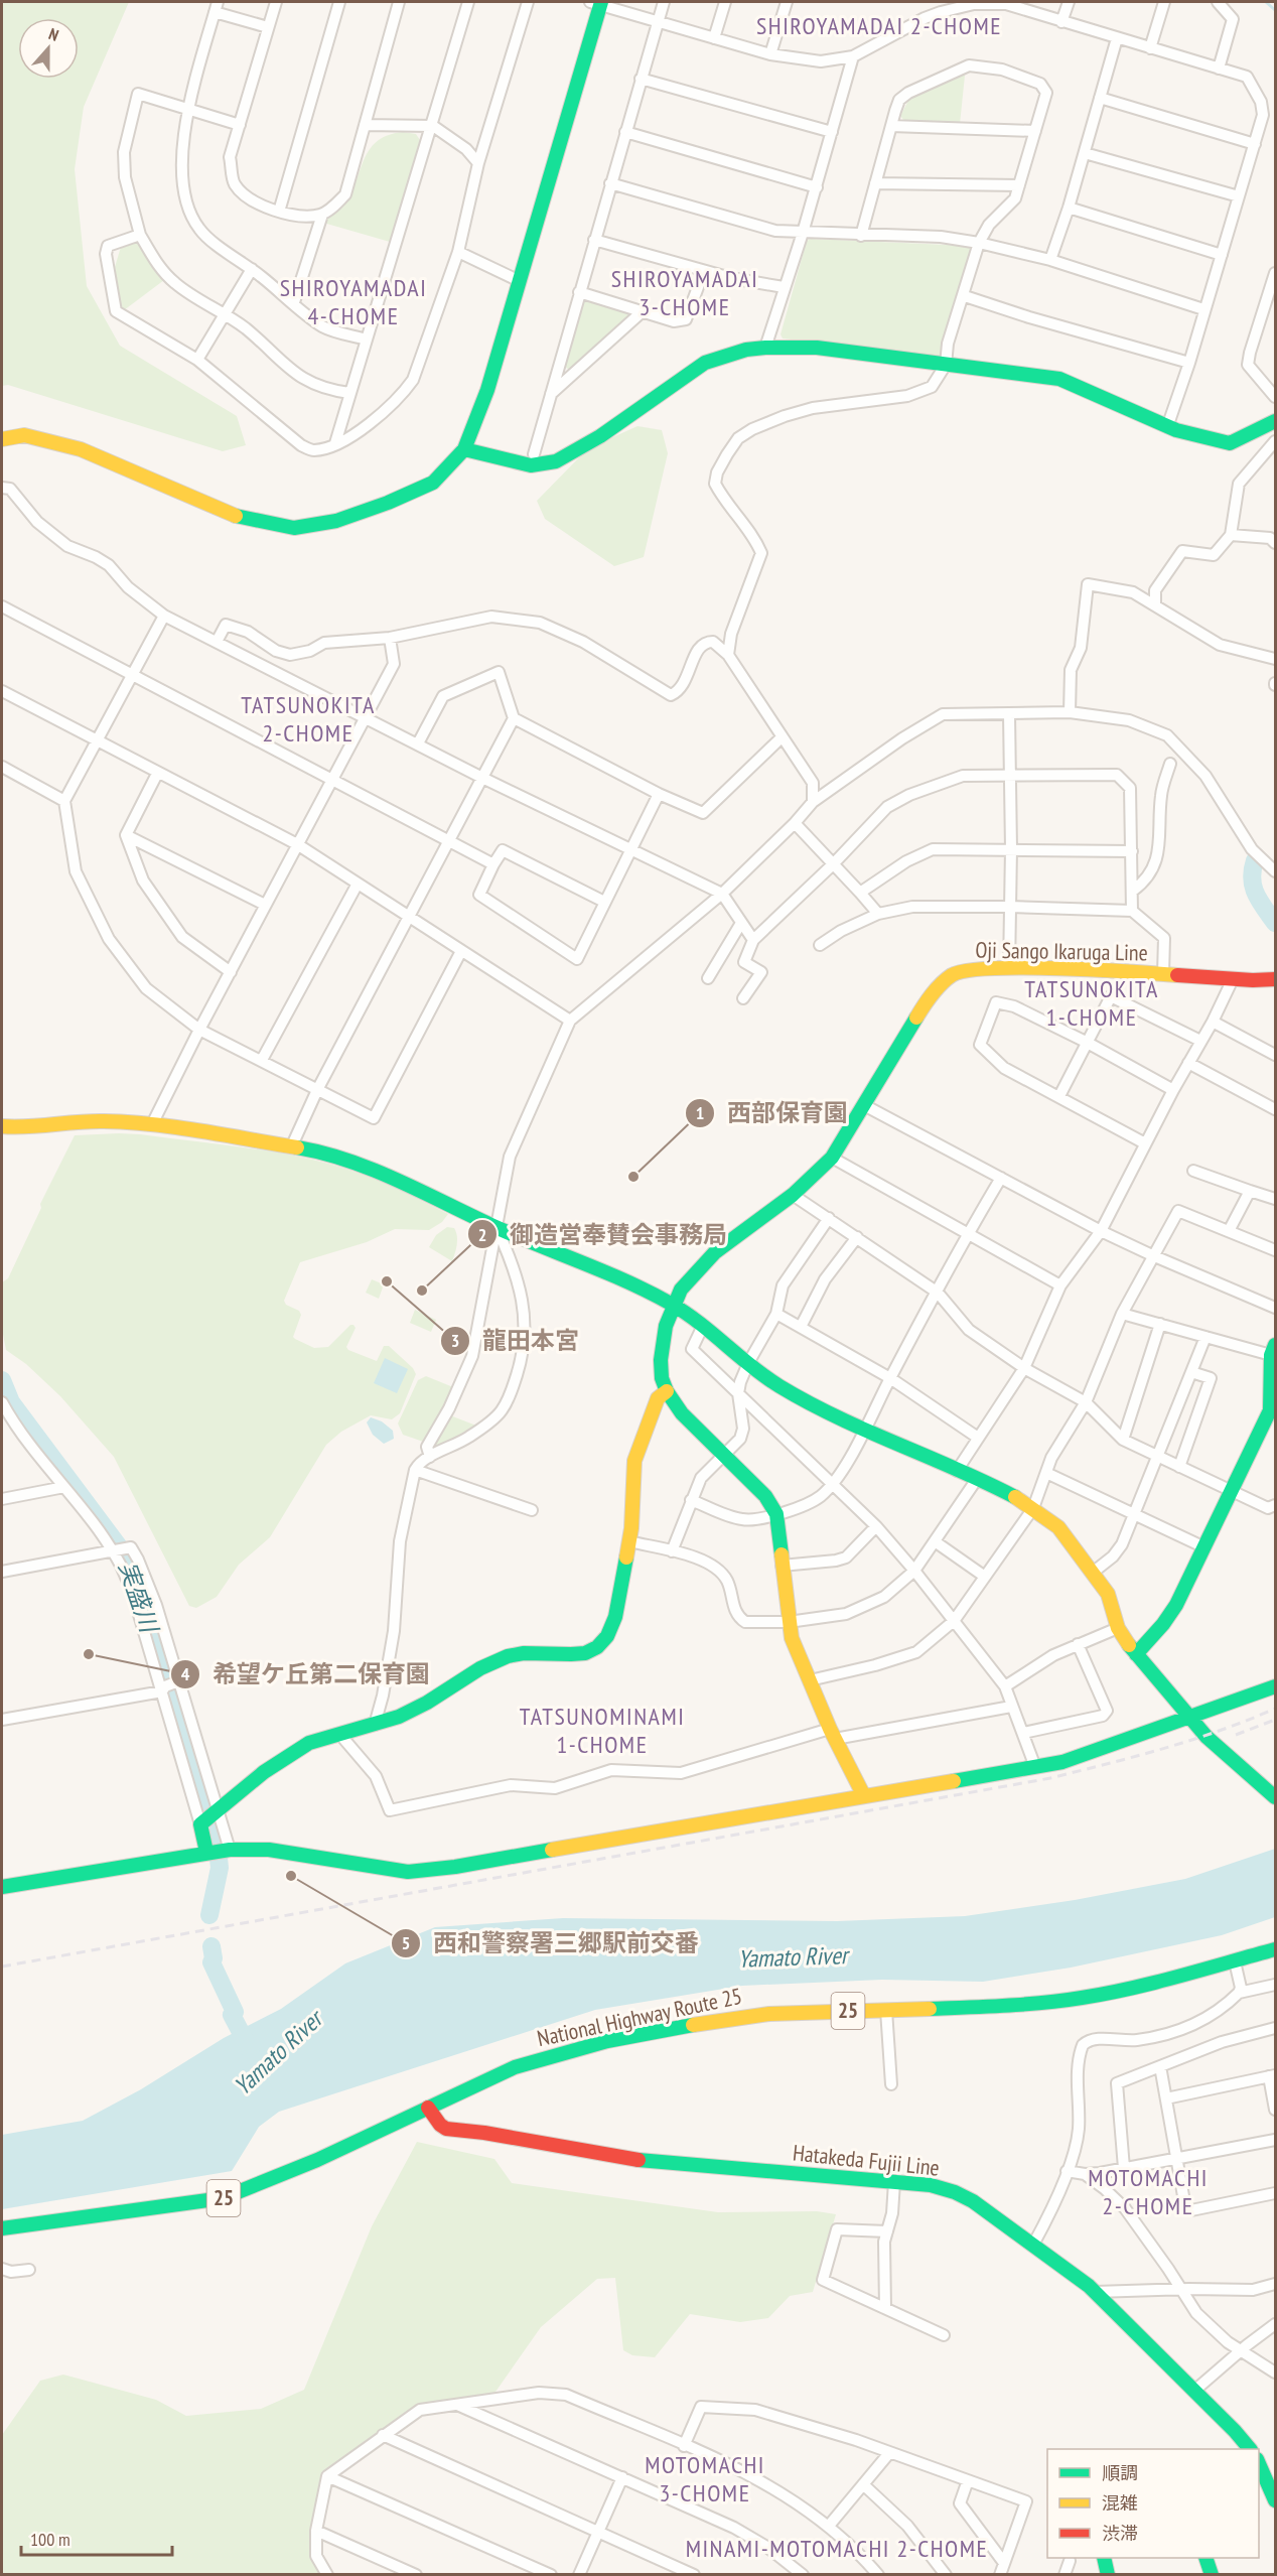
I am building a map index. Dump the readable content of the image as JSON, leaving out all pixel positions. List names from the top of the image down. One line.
{"streets":{"main road":["Oji Sango Ikaruga Line","25","National Highway Route 25","Hatakeda Fujii Line"]},"crossings":[["National Highway Route 25","Hatakeda Fujii Line"]],"districts":["SHIROYAMADAI 2-CHOME","SHIROYAMADAI 3-CHOME","SHIROYAMADAI 4-CHOME","TATSUNOKITA 2-CHOME","TATSUNOKITA 1-CHOME","TATSUNOMINAMI 1-CHOME","MOTOMACHI 2-CHOME","MOTOMACHI 3-CHOME","MINAMI-MOTOMACHI 2-CHOME"],"water":["実盛川","Yamato River"],"places":["西部保育園","龍田本宮","御造営奉賛会事務局","希望ケ丘第二保育園","西和警察署三郷駅前交番"],"legend":["順調","混雑","渋滞"],"scale_bar":"100 m","north":"top"}
